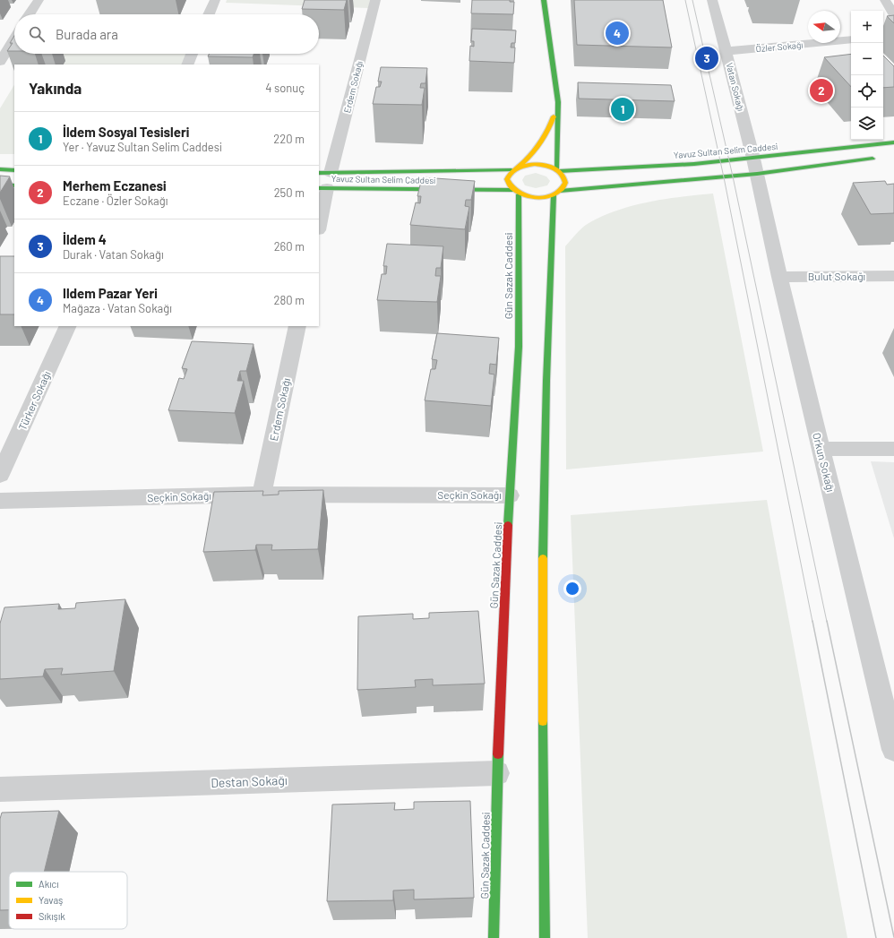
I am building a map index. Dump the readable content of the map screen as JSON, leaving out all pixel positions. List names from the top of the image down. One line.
{"streets":{"street":["Özler Sokağı","Erdem Sokağı","Vatan Sokağı","Yavuz Sultan Selim Caddesi","Gün Sazak Caddesi","Bulut Sokağı","Türker Sokağı","Orkun Sokağı","Seçkin Sokağı","Destan Sokağı"]},"crossings":[["Özler Sokağı","Vatan Sokağı"],["Erdem Sokağı","Yavuz Sultan Selim Caddesi"],["Erdem Sokağı","Seçkin Sokağı"],["Vatan Sokağı","Yavuz Sultan Selim Caddesi"],["Vatan Sokağı","Orkun Sokağı"],["Yavuz Sultan Selim Caddesi","Gün Sazak Caddesi"],["Yavuz Sultan Selim Caddesi","Orkun Sokağı"],["Gün Sazak Caddesi","Seçkin Sokağı"],["Gün Sazak Caddesi","Destan Sokağı"],["Bulut Sokağı","Orkun Sokağı"]],"legend":["Akıcı","Yavaş","Sıkışık"],"north":"left","page":{"map_buttons":["+","−"],"search":"Burada ara","pins":["4","3","2","1"],"heading":["Yakında","4 sonuç"],"list":[{"mark":"1","name":"İldem Sosyal Tesisleri","note":"Yer · Yavuz Sultan Selim Caddesi","value":"220 m"},{"mark":"2","name":"Merhem Eczanesi","note":"Eczane · Özler Sokağı","value":"250 m"},{"mark":"3","name":"İldem 4","note":"Durak · Vatan Sokağı","value":"260 m"},{"mark":"4","name":"Ildem Pazar Yeri","note":"Mağaza · Vatan Sokağı","value":"280 m"}]}}
